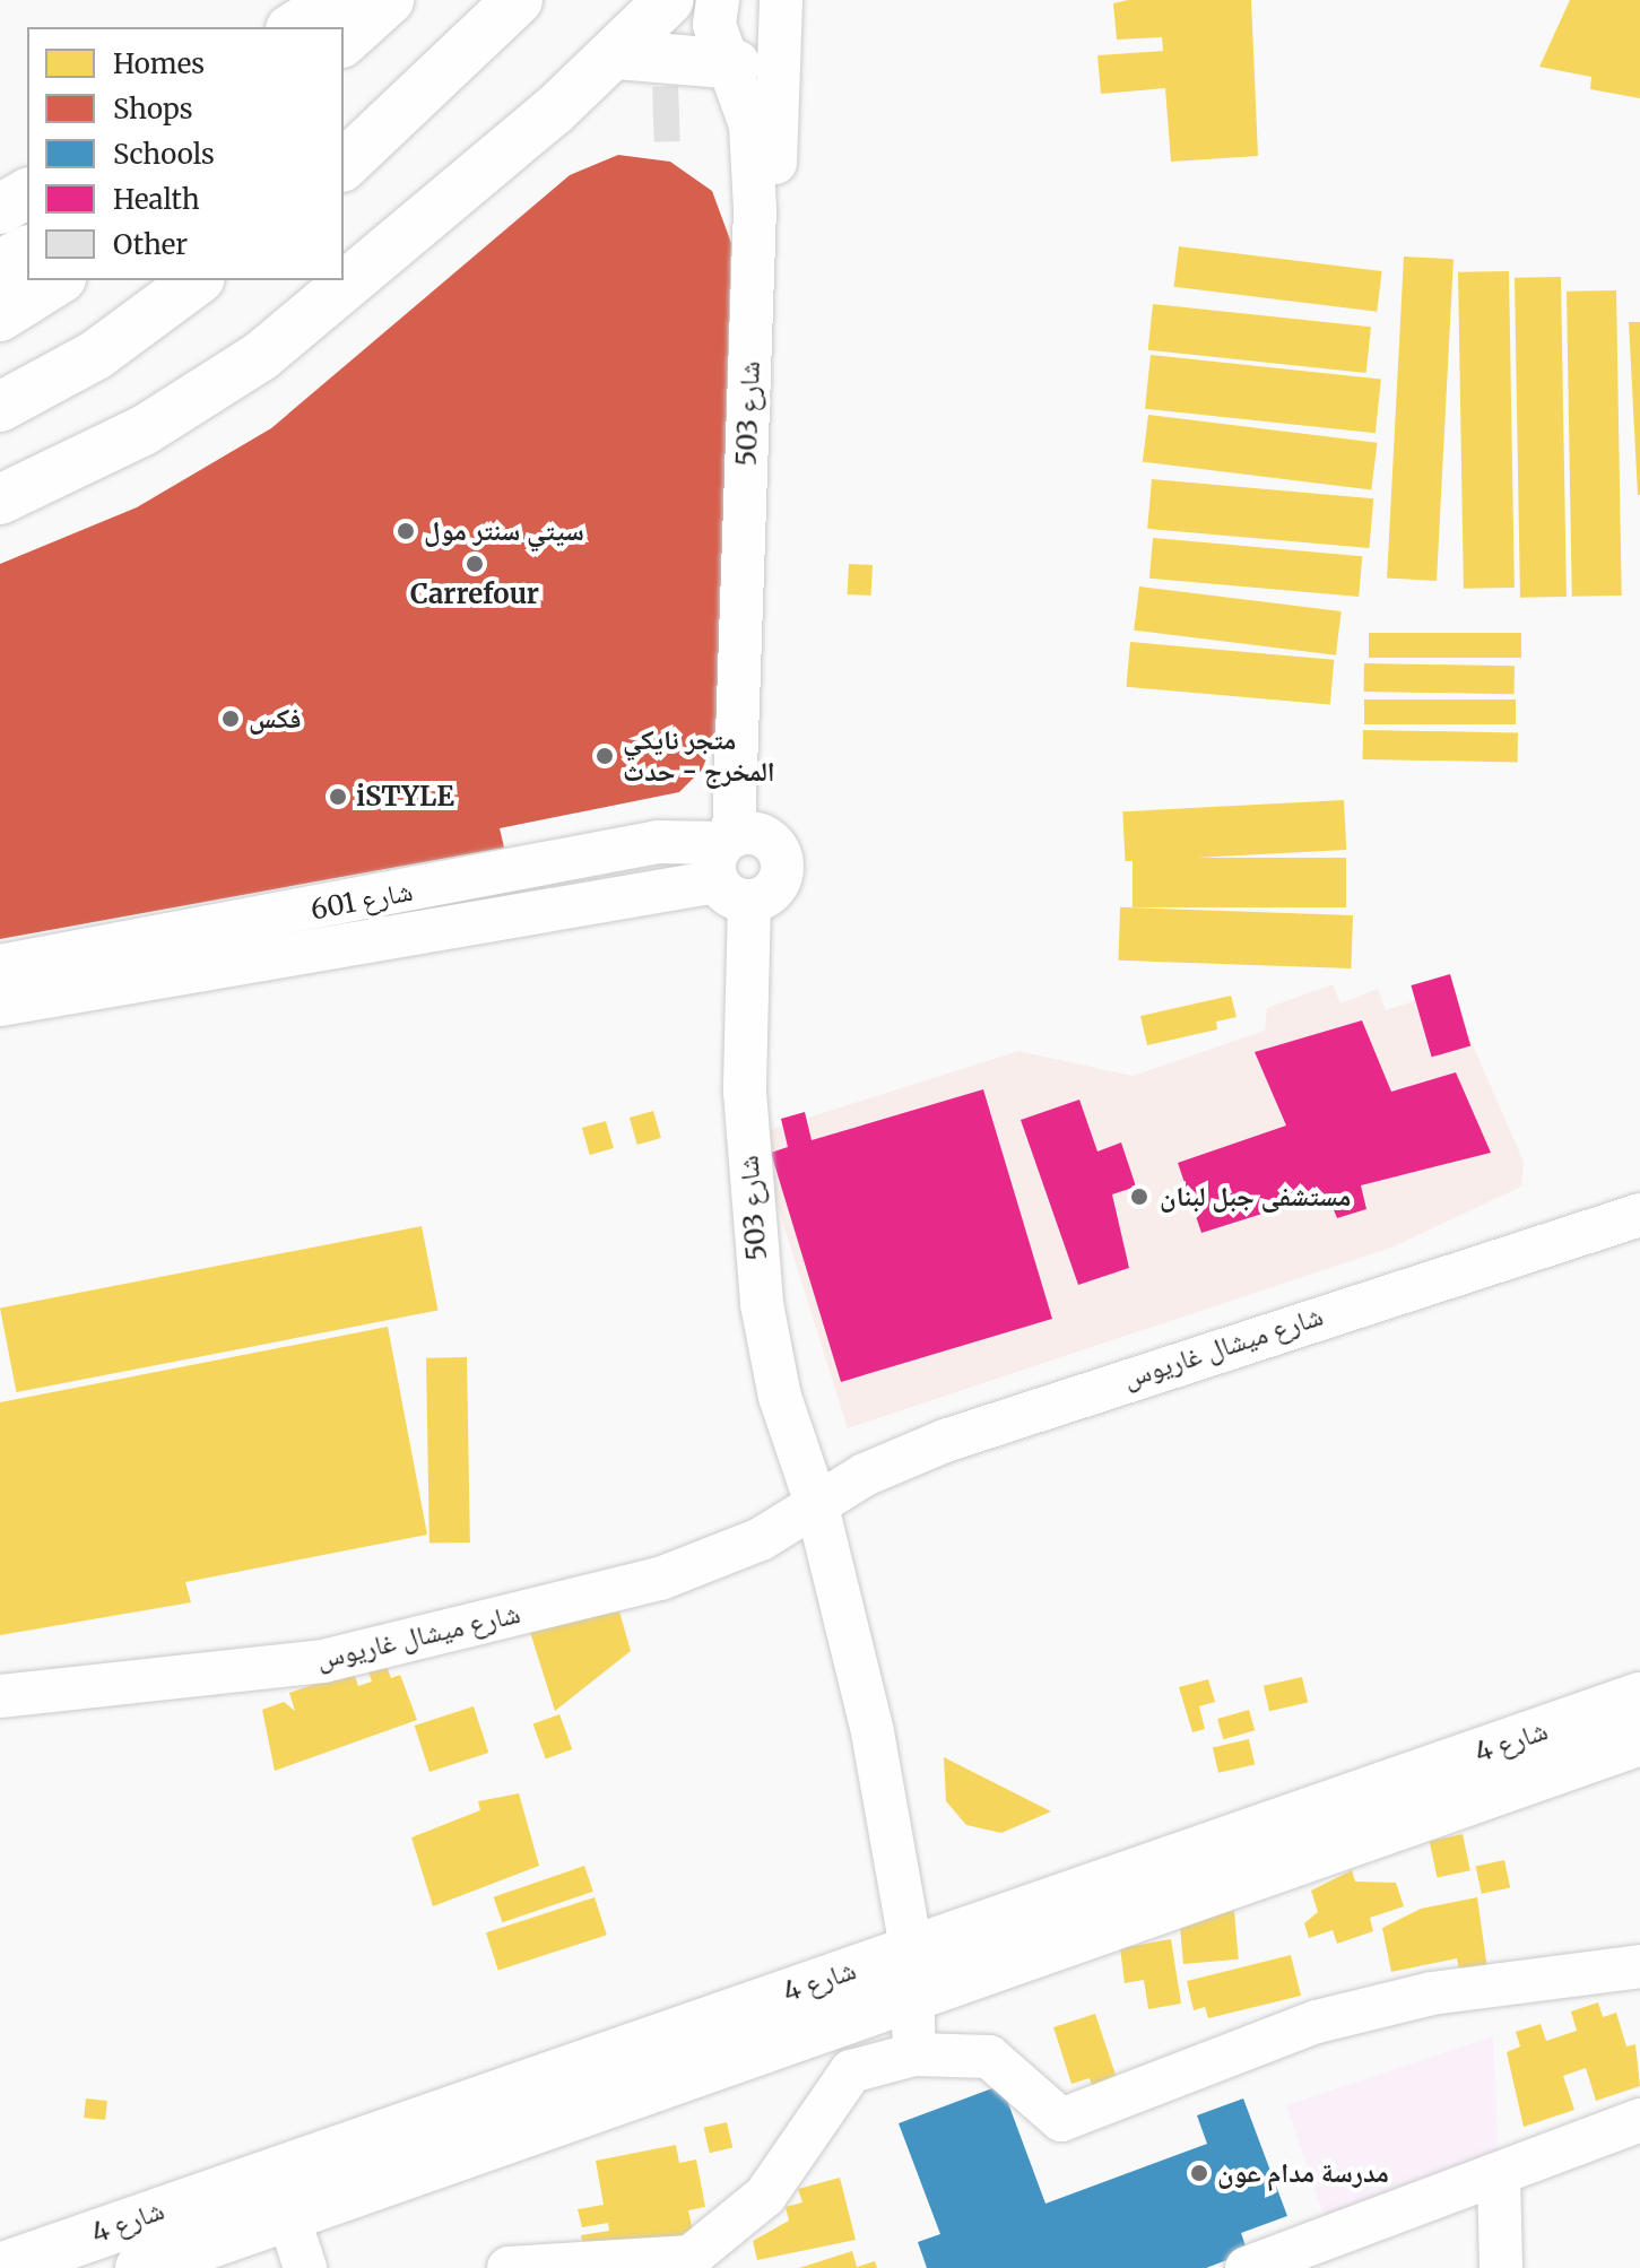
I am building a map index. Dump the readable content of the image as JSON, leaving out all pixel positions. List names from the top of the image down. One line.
{"streets":{"highway":["شارع 4"],"street":["شارع 503","شارع 601","شارع ميشال غاريوس"]},"crossings":[["شارع 503","شارع 601"],["شارع 503","شارع ميشال غاريوس"]],"places":["سيتي سنتر مول","Carrefour","فكس","متجر نايكي المخرج - حدث","iSTYLE","مستشفى جبل لبنان","مدرسة مدام عون"],"legend":["Homes","Shops","Schools","Health","Other"]}
